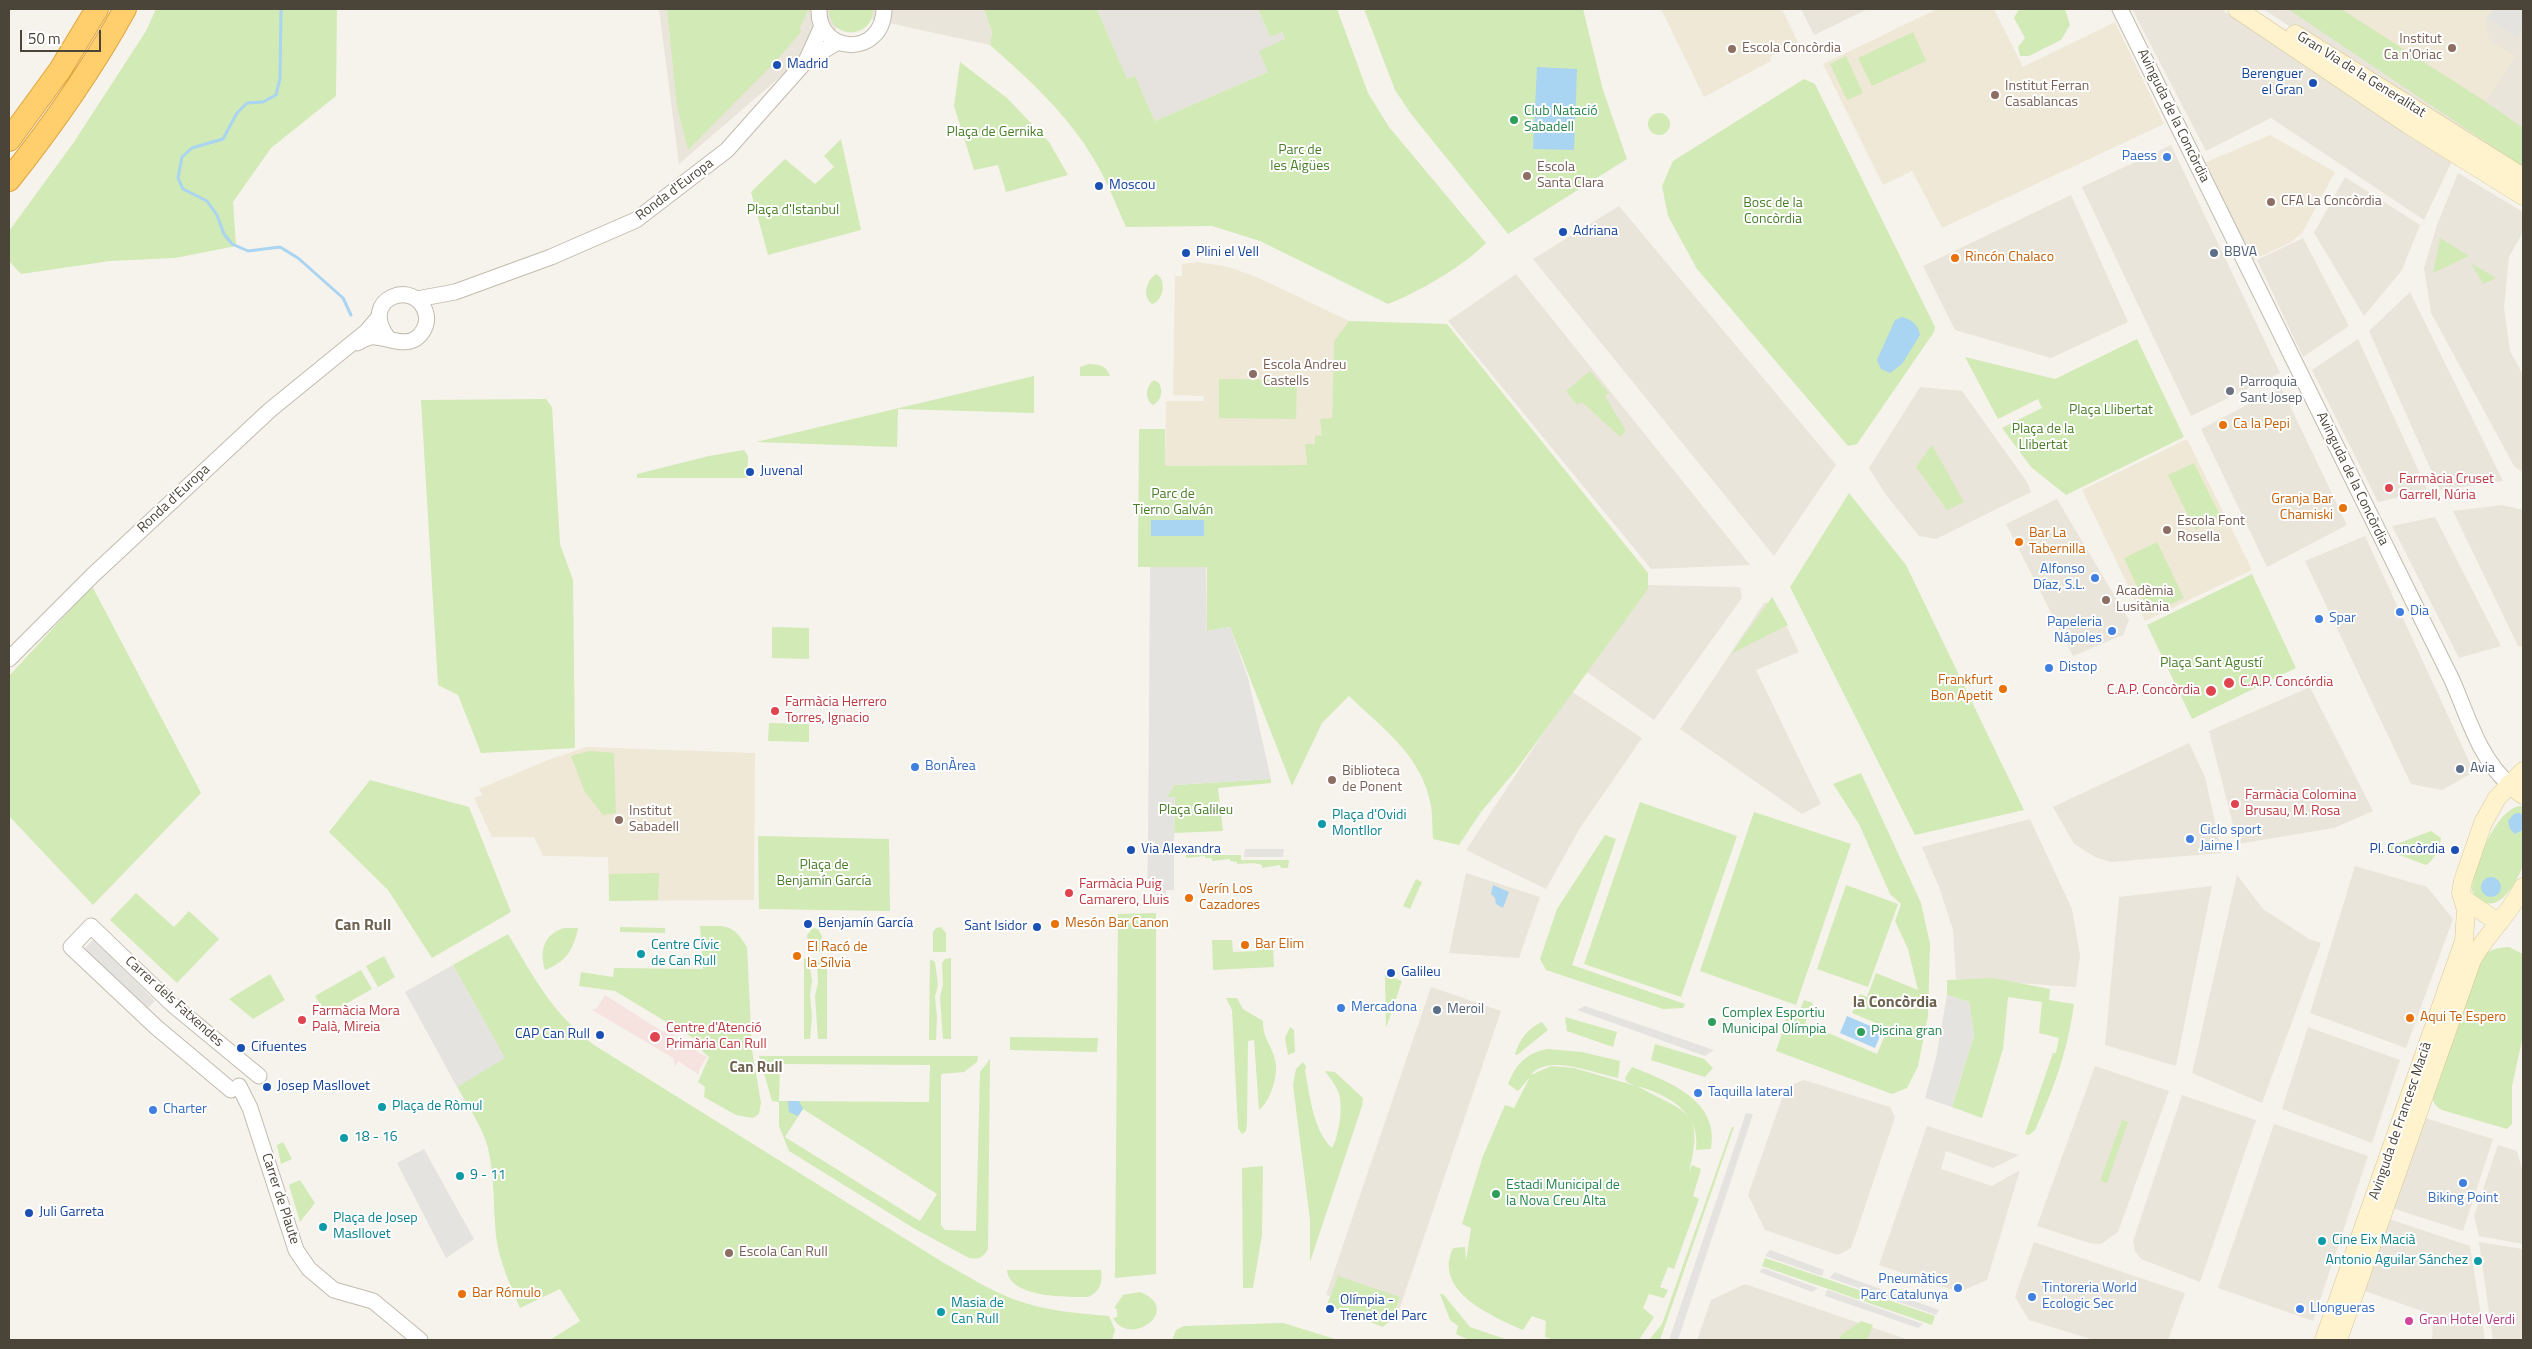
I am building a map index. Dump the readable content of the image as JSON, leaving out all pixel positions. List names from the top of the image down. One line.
{"streets":{"main road":["Gran Via de la Generalitat","Avinguda de Francesc Macià"],"street":["Avinguda de la Concòrdia","Ronda d'Europa","Carrer dels Fatxendes","Carrer de Plaute"]},"crossings":[["Avinguda de la Concòrdia","Avinguda de Francesc Macià"],["Carrer dels Fatxendes","Carrer de Plaute"]],"districts":["Can Rull","la Concòrdia","Can Rull"],"parks":["Plaça de Gernika","Parc de les Aigües","Bosc de la Concòrdia","Plaça d'Istanbul","Plaça Llibertat","Plaça de la Llibertat","Parc de Tierno Galván","Plaça Sant Agustí","Plaça Galileu","Plaça de Benjamín García"],"places":["Institut Ca n'Oriac","Escola Concòrdia","Madrid","Berenguer el Gran","Institut Ferran Casablancas","Club Natació Sabadell","Paess","Escola Santa Clara","Moscou","CFA La Concòrdia","Adriana","Plini el Vell","BBVA","Rincón Chalaco","Escola Andreu Castells","Parroquia Sant Josep","Ca la Pepi","Juvenal","Farmàcia Cruset Garrell, Núria","Granja Bar Chamiski","Escola Font Rosella","Bar La Tabernilla","Alfonso Díaz, S.L.","Acadèmia Lusitània","Dia","Spar","Papeleria Nápoles","Distop","C.A.P. Concórdia","Frankfurt Bon Apetit","C.A.P. Concòrdia","Farmàcia Herrero Torres, Ignacio","BonÀrea","Avia","Biblioteca de Ponent","Farmàcia Colomina Brusau, M. Rosa","Institut Sabadell","Plaça d'Ovidi Montllor","Ciclo sport Jaime I","Via Alexandra","Pl. Concòrdia","Farmàcia Puig Camarero, Lluis","Verín Los Cazadores","Benjamín García","Mesón Bar Canon","Sant Isidor","Bar Elim","Centre Cívic de Can Rull","El Racó de la Sílvia","Galileu","Mercadona","Meroil","Aqui Te Espero","Farmàcia Mora Palà, Mireia","Complex Esportiu Municipal Olímpia","Piscina gran","CAP Can Rull","Centre d'Atenció Primària Can Rull","Cifuentes","Josep Masllovet","Taquilla lateral","Plaça de Ròmul","Charter","18 - 16","9 - 11","Biking Point","Estadi Municipal de la Nova Creu Alta","Juli Garreta","Plaça de Josep Masllovet","Cine Eix Macià","Escola Can Rull","Antonio Aguilar Sánchez","Pneumàtics Parc Catalunya","Bar Rómulo","Tintoreria World Ecologic Sec","Olímpia - Trenet del Parc","Llongueras","Masia de Can Rull","Gran Hotel Verdi"],"scale_bar":"50 m"}
